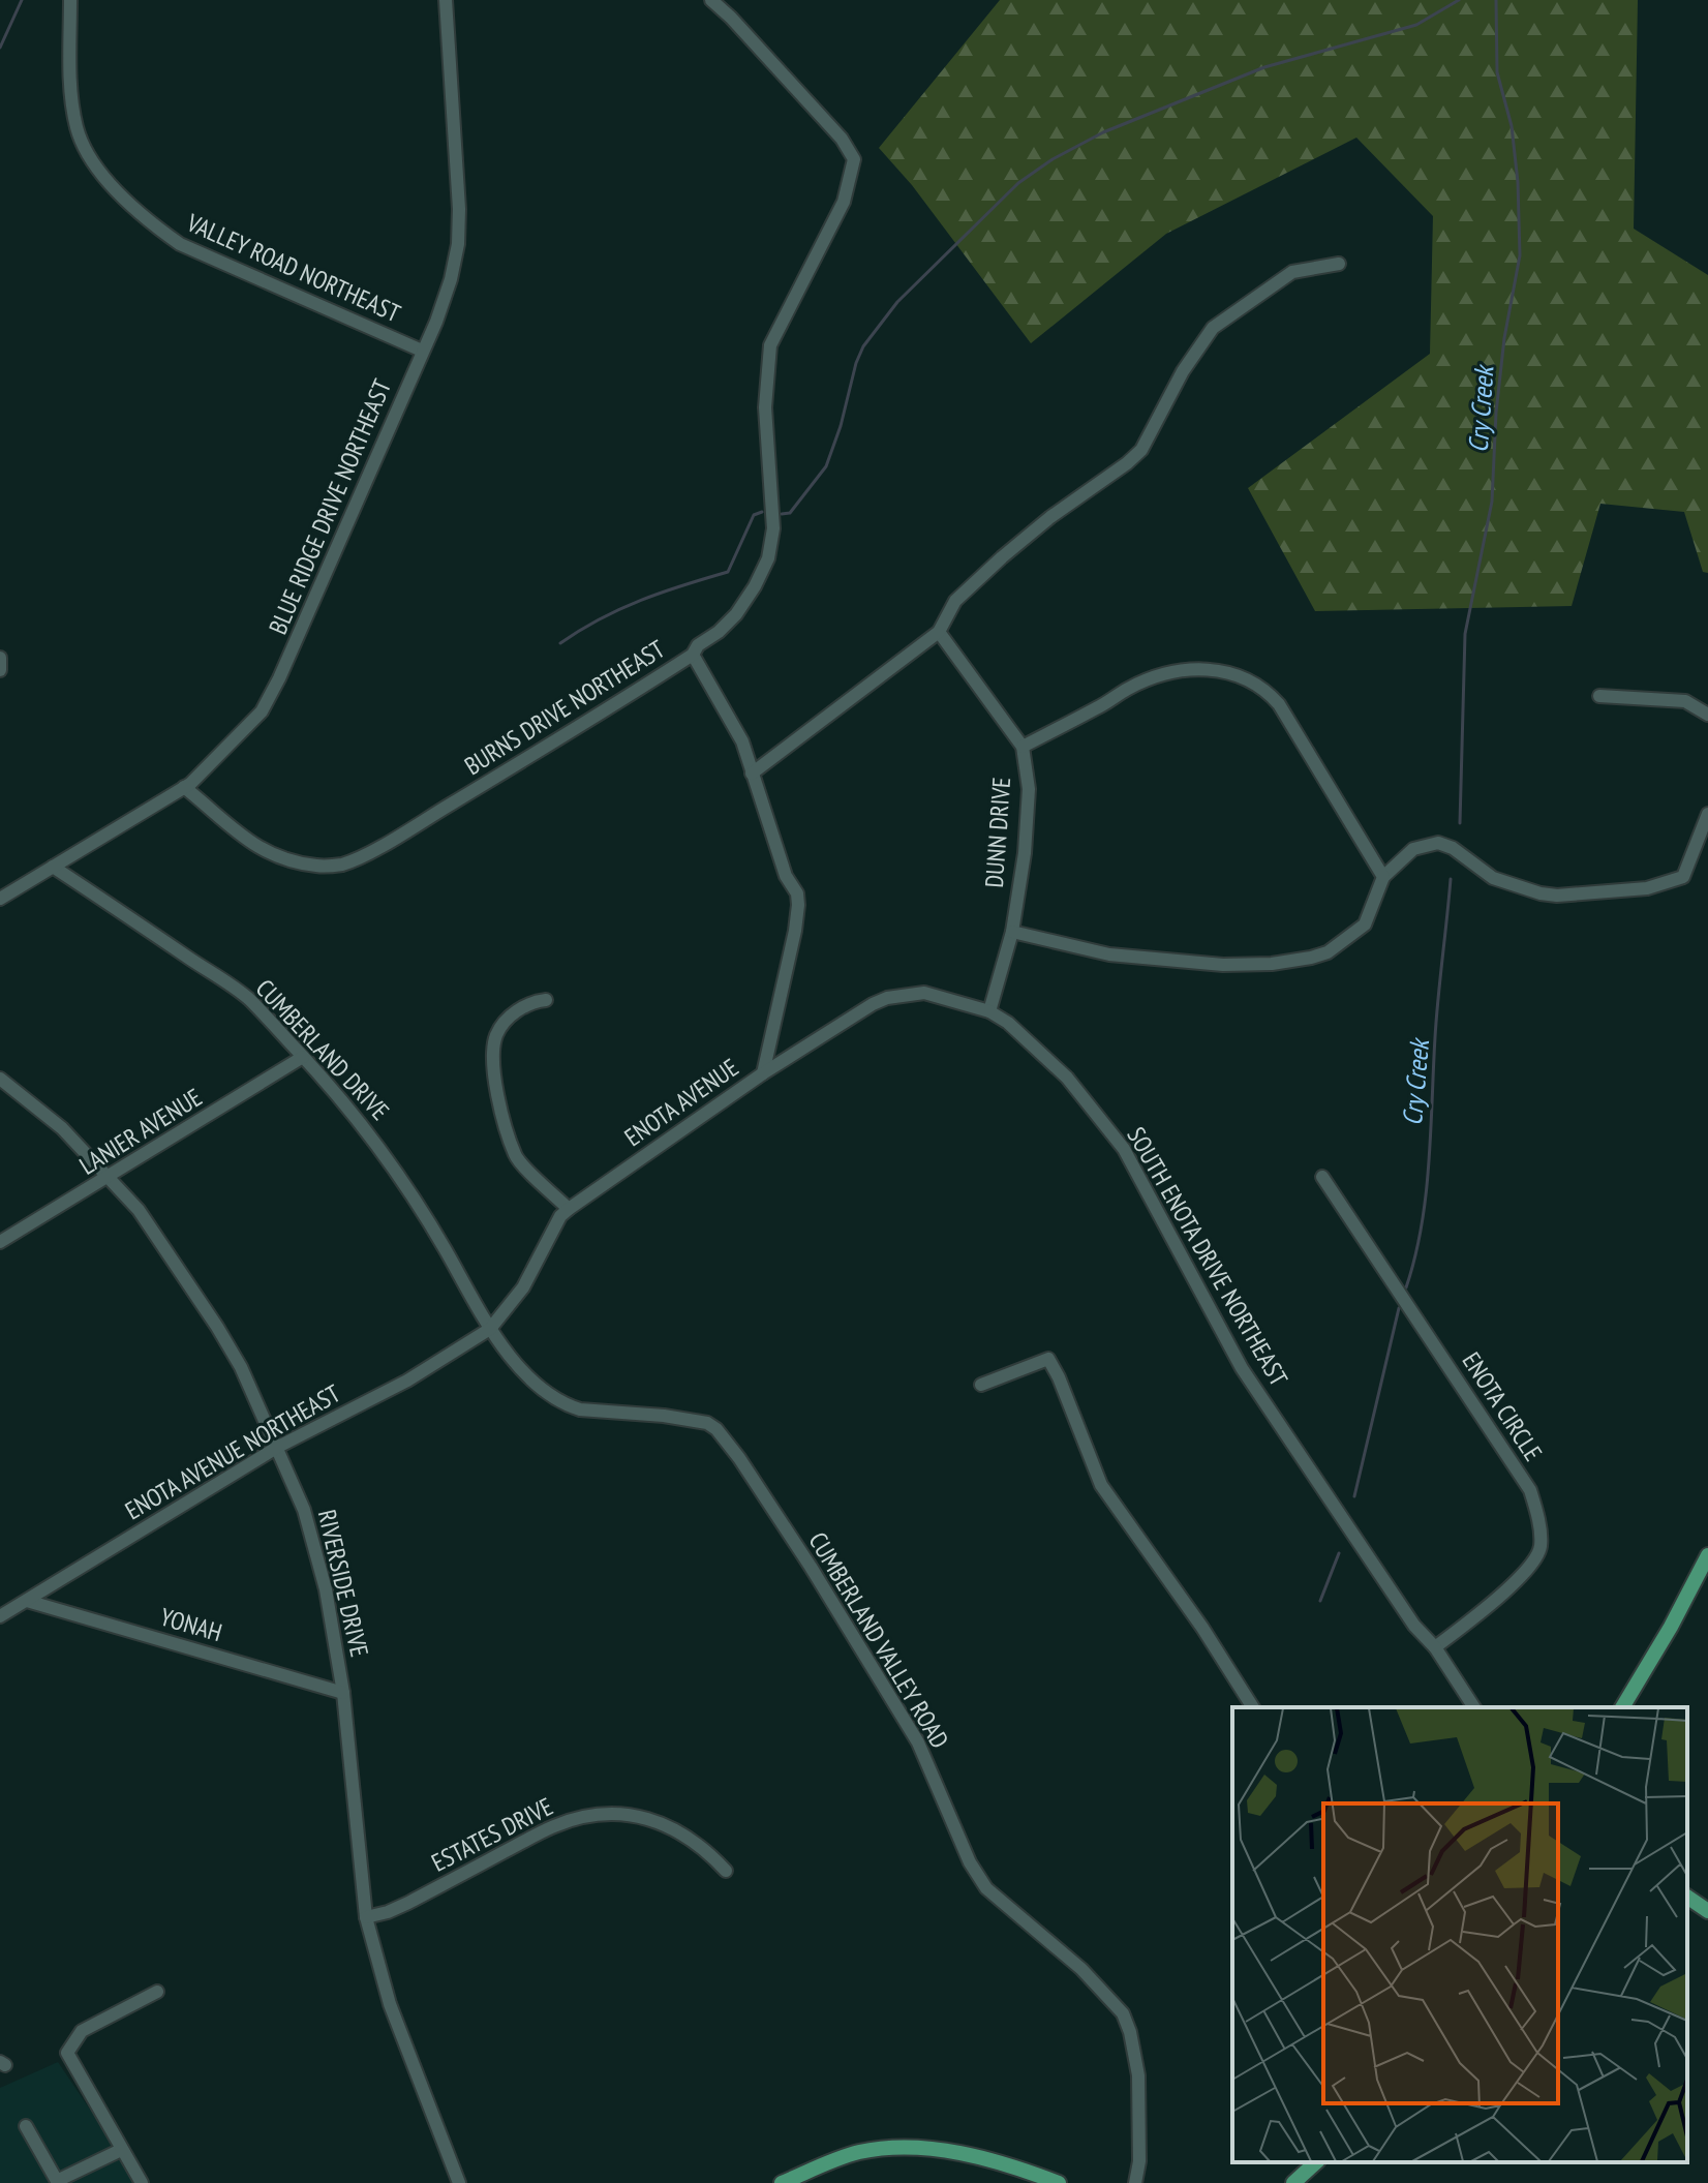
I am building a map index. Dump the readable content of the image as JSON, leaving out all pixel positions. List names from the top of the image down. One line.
{"streets":{"street":["VALLEY ROAD NORTHEAST","BLUE RIDGE DRIVE NORTHEAST","BURNS DRIVE NORTHEAST","DUNN DRIVE","CUMBERLAND DRIVE","ENOTA AVENUE","LANIER AVENUE","SOUTH ENOTA DRIVE NORTHEAST","ENOTA CIRCLE","ENOTA AVENUE NORTHEAST","RIVERSIDE DRIVE","YONAH","CUMBERLAND VALLEY ROAD","ESTATES DRIVE"]},"crossings":[["VALLEY ROAD NORTHEAST","BLUE RIDGE DRIVE NORTHEAST"],["BLUE RIDGE DRIVE NORTHEAST","BURNS DRIVE NORTHEAST"],["BLUE RIDGE DRIVE NORTHEAST","CUMBERLAND DRIVE"],["BURNS DRIVE NORTHEAST","ENOTA AVENUE"],["DUNN DRIVE","SOUTH ENOTA DRIVE NORTHEAST"],["CUMBERLAND DRIVE","ENOTA AVENUE"],["CUMBERLAND DRIVE","LANIER AVENUE"],["CUMBERLAND DRIVE","ENOTA AVENUE NORTHEAST"],["CUMBERLAND DRIVE","CUMBERLAND VALLEY ROAD"],["ENOTA AVENUE","SOUTH ENOTA DRIVE NORTHEAST"],["ENOTA AVENUE","ENOTA AVENUE NORTHEAST"],["ENOTA AVENUE","CUMBERLAND VALLEY ROAD"],["LANIER AVENUE","RIVERSIDE DRIVE"],["SOUTH ENOTA DRIVE NORTHEAST","ENOTA CIRCLE"],["ENOTA AVENUE NORTHEAST","RIVERSIDE DRIVE"],["ENOTA AVENUE NORTHEAST","YONAH"],["ENOTA AVENUE NORTHEAST","CUMBERLAND VALLEY ROAD"],["RIVERSIDE DRIVE","YONAH"],["RIVERSIDE DRIVE","ESTATES DRIVE"]],"water":["Cry Creek"]}
